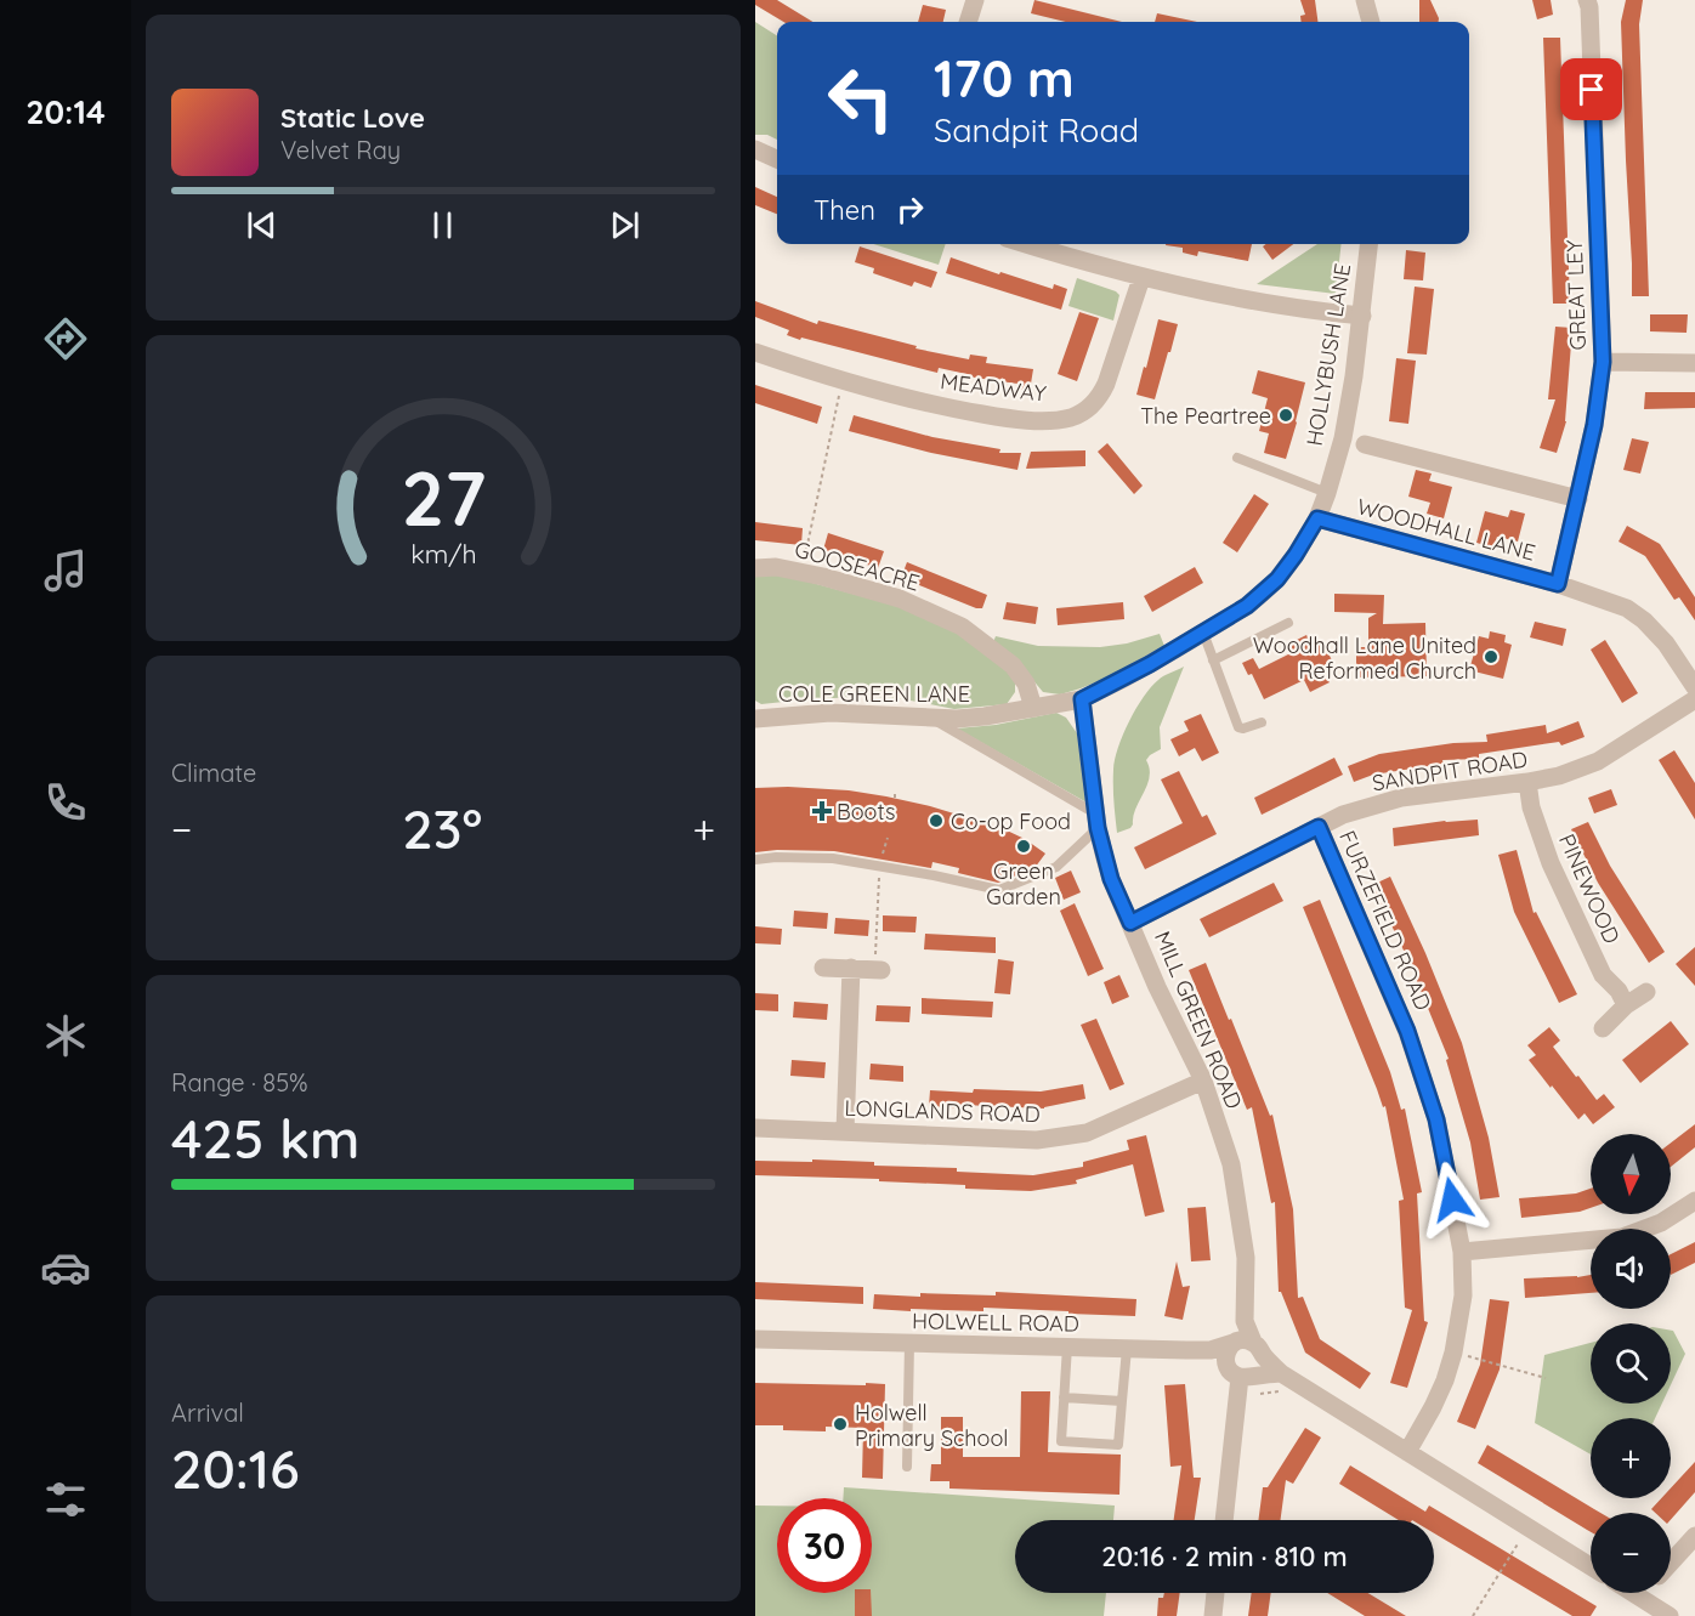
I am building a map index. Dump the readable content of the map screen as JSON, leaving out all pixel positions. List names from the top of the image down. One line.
{"streets":{"street":["GREAT LEY","HOLLYBUSH LANE","MEADWAY","WOODHALL LANE","GOOSEACRE","COLE GREEN LANE","SANDPIT ROAD","PINEWOOD","FURZEFIELD ROAD","MILL GREEN ROAD","LONGLANDS ROAD","HOLWELL ROAD"]},"crossings":[["GREAT LEY","WOODHALL LANE"],["HOLLYBUSH LANE","WOODHALL LANE"],["HOLLYBUSH LANE","COLE GREEN LANE"],["WOODHALL LANE","COLE GREEN LANE"],["GOOSEACRE","COLE GREEN LANE"],["COLE GREEN LANE","MILL GREEN ROAD"],["SANDPIT ROAD","PINEWOOD"],["SANDPIT ROAD","FURZEFIELD ROAD"],["SANDPIT ROAD","MILL GREEN ROAD"],["MILL GREEN ROAD","LONGLANDS ROAD"],["MILL GREEN ROAD","HOLWELL ROAD"]],"places":{"other":["The Peartree","Woodhall Lane United Reformed Church","Co-op Food","Green Garden","Holwell Primary School"],"health":["Boots"]},"north":"bottom","page":{"tabs":"20:14","turn":["170 m","Sandpit Road"],"song":["Static Love","Velvet Ray"],"then":"Then","tile":["Climate",["Range · 85%","425 km"],["Arrival","20:16"]],"heat":["−","23°","+"],"map_buttons":["+","−"],"limit":"30","trip":"20:16 · 2 min · 810 m","gauge":["27","km/h"]}}
